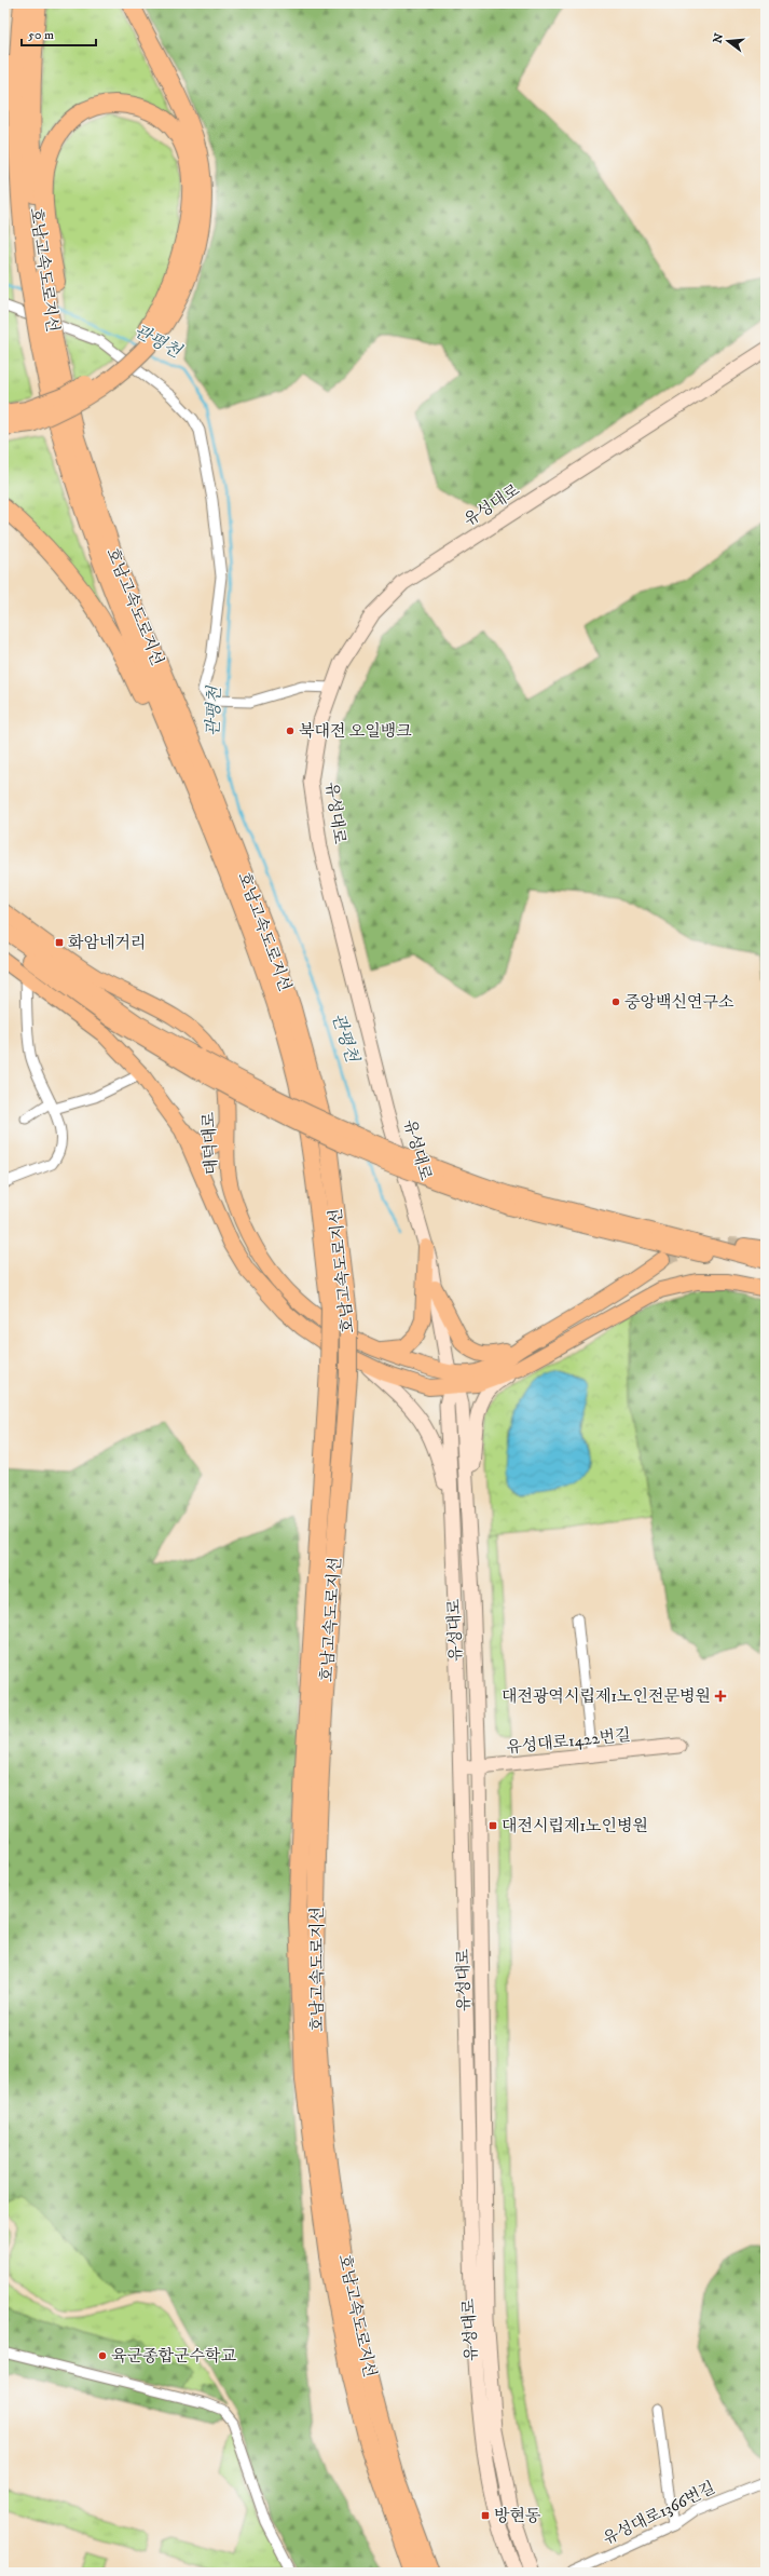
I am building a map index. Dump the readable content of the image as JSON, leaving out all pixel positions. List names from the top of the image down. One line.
{"streets":{"highway":["호남고속도로지선"],"main road":["유성대로","대덕대로","유성대로1422번길"],"street":["유성대로1366번길"]},"crossings":[["유성대로","대덕대로"],["유성대로","유성대로1422번길"]],"water":["관평천"],"places":{"other":["북대전 오일뱅크","중앙백신연구소","육군종합군수학교"],"transit":["화암네거리","대전시립제1노인병원","방현동"],"health":["대전광역시립제1노인전문병원"]},"scale_bar":"50 m","north":"left"}
